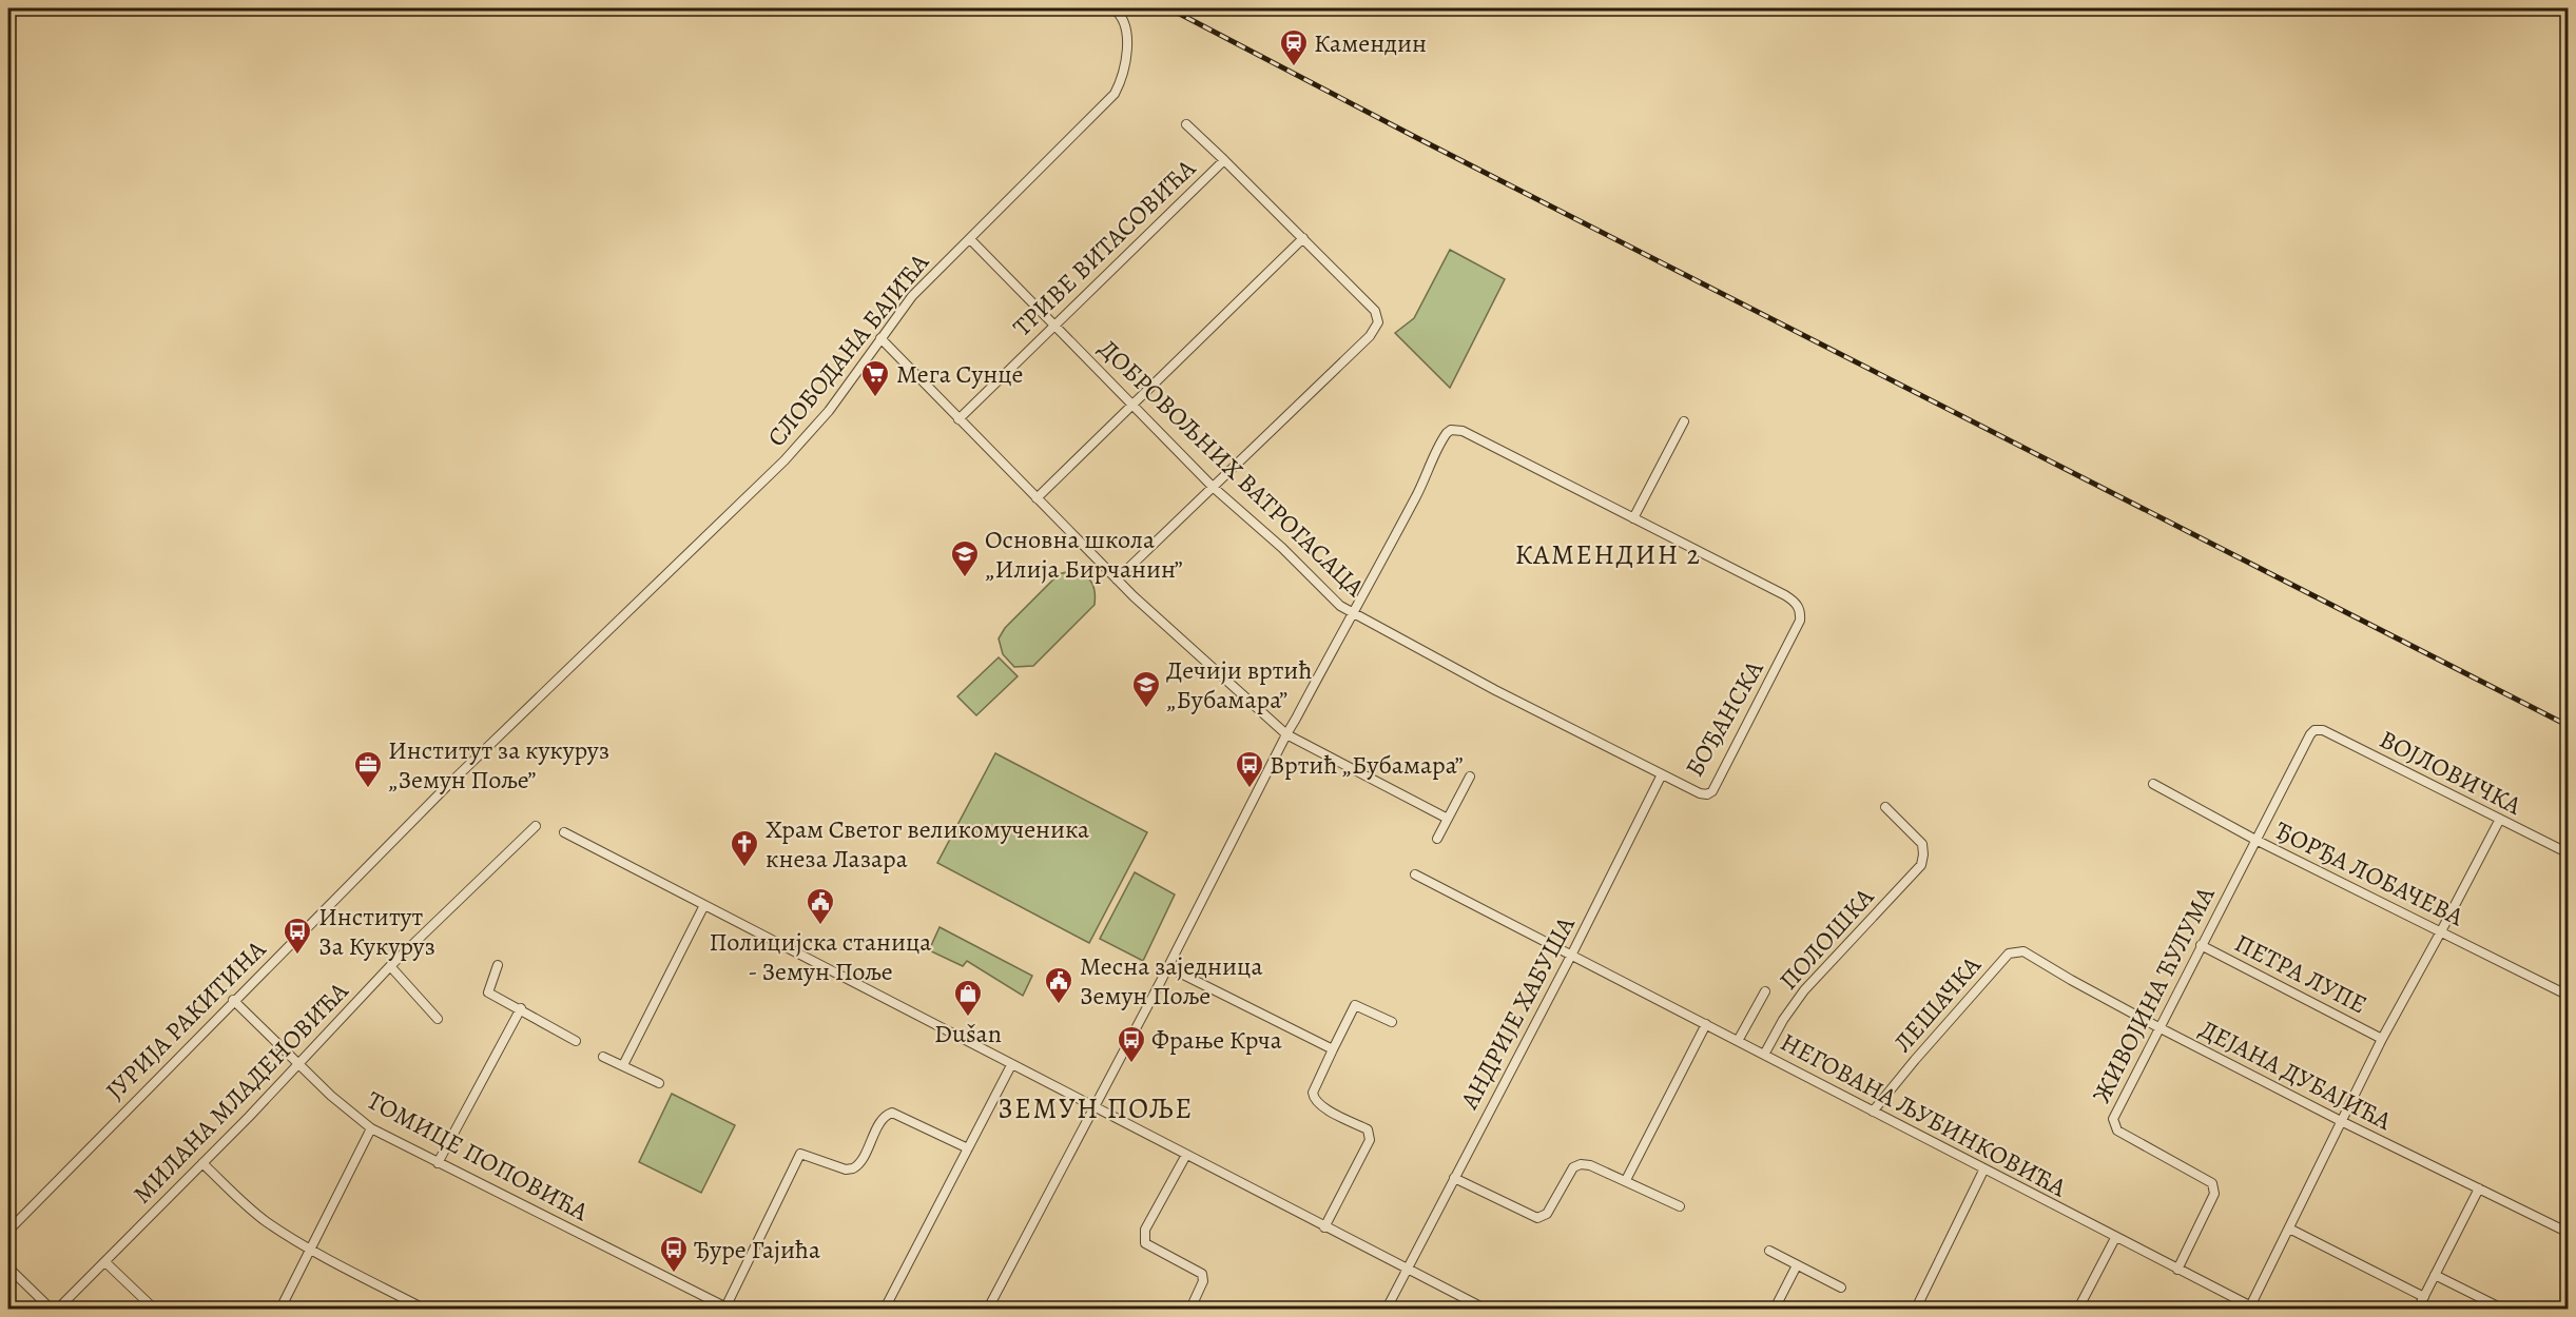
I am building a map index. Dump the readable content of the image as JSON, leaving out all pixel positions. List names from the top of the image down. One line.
{"streets":{"street":["ТРИВЕ ВИТАСОВИЋА","СЛОБОДАНА БАЈИЋА","ДОБРОВОЉНИХ ВАТРОГАСАЦА","БОЂАНСКА","ВОЈЛОВИЧКА","ЂОРЂА ЛОБАЧЕВА","ПОЛОШКА","ПЕТРА ЛУПЕ","ЖИВОЈИНА ЋУЛУМА","ЛЕШАЧКА","АНДРИЈЕ ХАБУША","ЈУРИЈА РАКИТИНА","ДЕЈАНА ДУБАЈИЋА","МИЛАНА МЛАДЕНОВИЋА","НЕГОВАНА ЉУБИНКОВИЋА","ТОМИЦЕ ПОПОВИЋА"]},"crossings":[["ТРИВЕ ВИТАСОВИЋА","ДОБРОВОЉНИХ ВАТРОГАСАЦА"],["СЛОБОДАНА БАЈИЋА","ДОБРОВОЉНИХ ВАТРОГАСАЦА"],["СЛОБОДАНА БАЈИЋА","ЈУРИЈА РАКИТИНА"],["ДОБРОВОЉНИХ ВАТРОГАСАЦА","БОЂАНСКА"],["ДОБРОВОЉНИХ ВАТРОГАСАЦА","АНДРИЈЕ ХАБУША"],["БОЂАНСКА","АНДРИЈЕ ХАБУША"],["ВОЈЛОВИЧКА","ЖИВОЈИНА ЋУЛУМА"],["ЂОРЂА ЛОБАЧЕВА","ЖИВОЈИНА ЋУЛУМА"],["ПОЛОШКА","НЕГОВАНА ЉУБИНКОВИЋА"],["ПЕТРА ЛУПЕ","ЖИВОЈИНА ЋУЛУМА"],["ЖИВОЈИНА ЋУЛУМА","ДЕЈАНА ДУБАЈИЋА"],["ЖИВОЈИНА ЋУЛУМА","НЕГОВАНА ЉУБИНКОВИЋА"],["ЛЕШАЧКА","ДЕЈАНА ДУБАЈИЋА"],["ЛЕШАЧКА","НЕГОВАНА ЉУБИНКОВИЋА"],["АНДРИЈЕ ХАБУША","НЕГОВАНА ЉУБИНКОВИЋА"],["ЈУРИЈА РАКИТИНА","ТОМИЦЕ ПОПОВИЋА"],["МИЛАНА МЛАДЕНОВИЋА","ТОМИЦЕ ПОПОВИЋА"]],"districts":["КАМЕНДИН 2","ЗЕМУН ПОЉЕ"],"places":{"station":["Камендин"],"supermarket":["Мега Сунце"],"school or university":["Основна школа „Илија Бирчанин”","Дечији вртић „Бубамара”"],"office":["Институт за кукуруз „Земун Поље”"],"bus stop":["Вртић „Бубамара”","Институт За Кукуруз","Фрање Крча","Ђуре Гајића"],"church":["Храм Светог великомученика кнеза Лазара"],"public building":["Полицијска станица - Земун Поље","Месна заједница Земун Поље"],"shop":["Dušan"]}}
